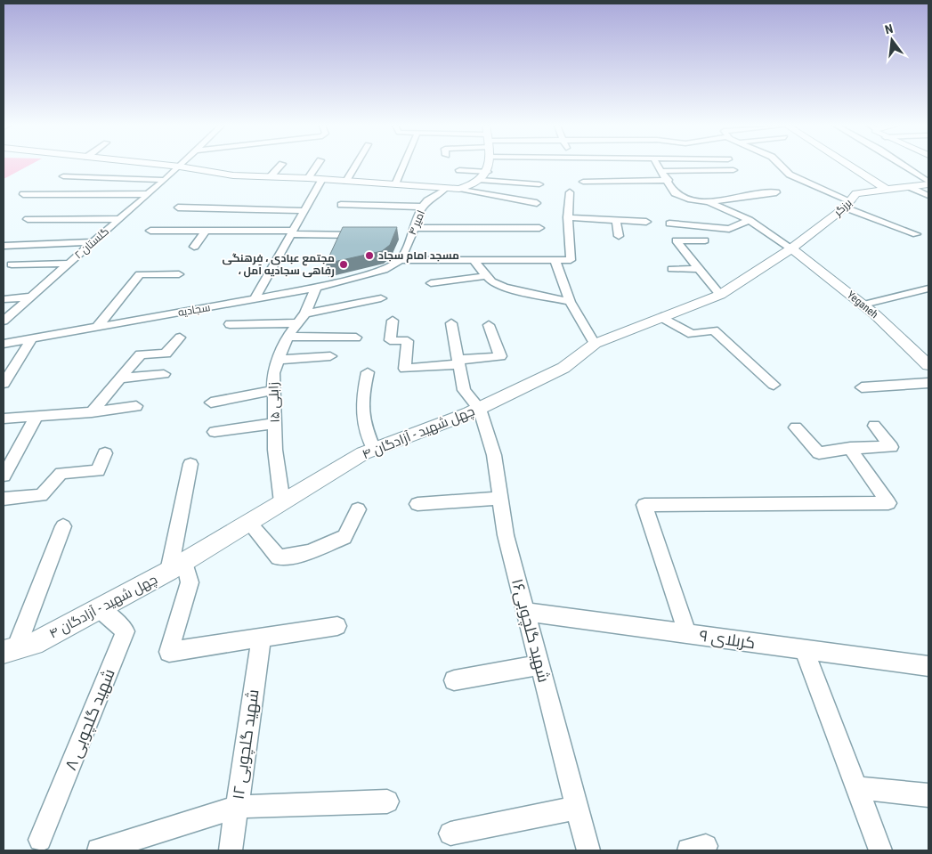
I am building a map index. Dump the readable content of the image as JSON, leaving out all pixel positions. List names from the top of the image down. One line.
{"streets":{"street":["برزگر","امیر ۴","گلستان ۲","Yeganeh","سجادیه","زابلی ۱۵","چهل شهید - آزادگان ۴","شهید گلچوبی۱۶","کربلای ۹","شهید گلچوبی ۸","شهید گلچوبی ۱۲"]},"crossings":[["برزگر","Yeganeh"],["برزگر","چهل شهید - آزادگان ۴"],["امیر ۴","سجادیه"],["Yeganeh","چهل شهید - آزادگان ۴"],["سجادیه","زابلی ۱۵"],["زابلی ۱۵","چهل شهید - آزادگان ۴"],["چهل شهید - آزادگان ۴","شهید گلچوبی۱۶"],["چهل شهید - آزادگان ۴","شهید گلچوبی ۸"],["شهید گلچوبی۱۶","کربلای ۹"]],"places":["مسجد امام سجاد","مجتمع عبادی ، فرهنگی ، رفاهی سجادیه آمل"],"north":"top"}
